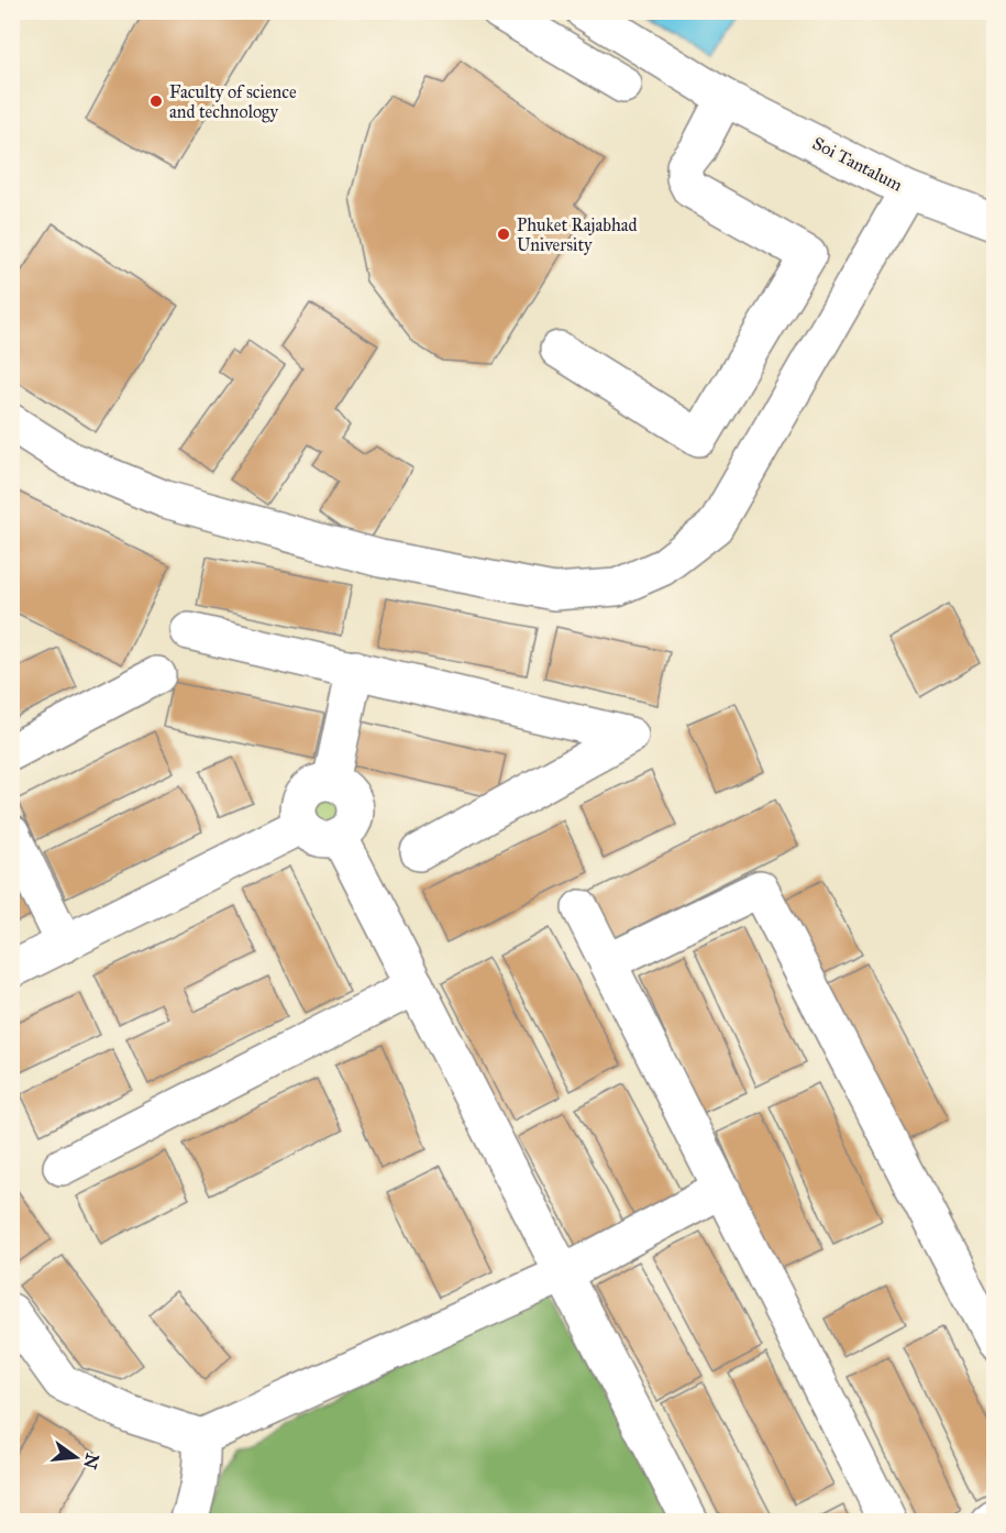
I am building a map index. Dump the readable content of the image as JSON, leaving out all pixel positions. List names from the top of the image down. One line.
{"streets":{"street":["Soi Tantalum"]},"places":["Faculty of science and technology","Phuket Rajabhad University"],"north":"right"}
